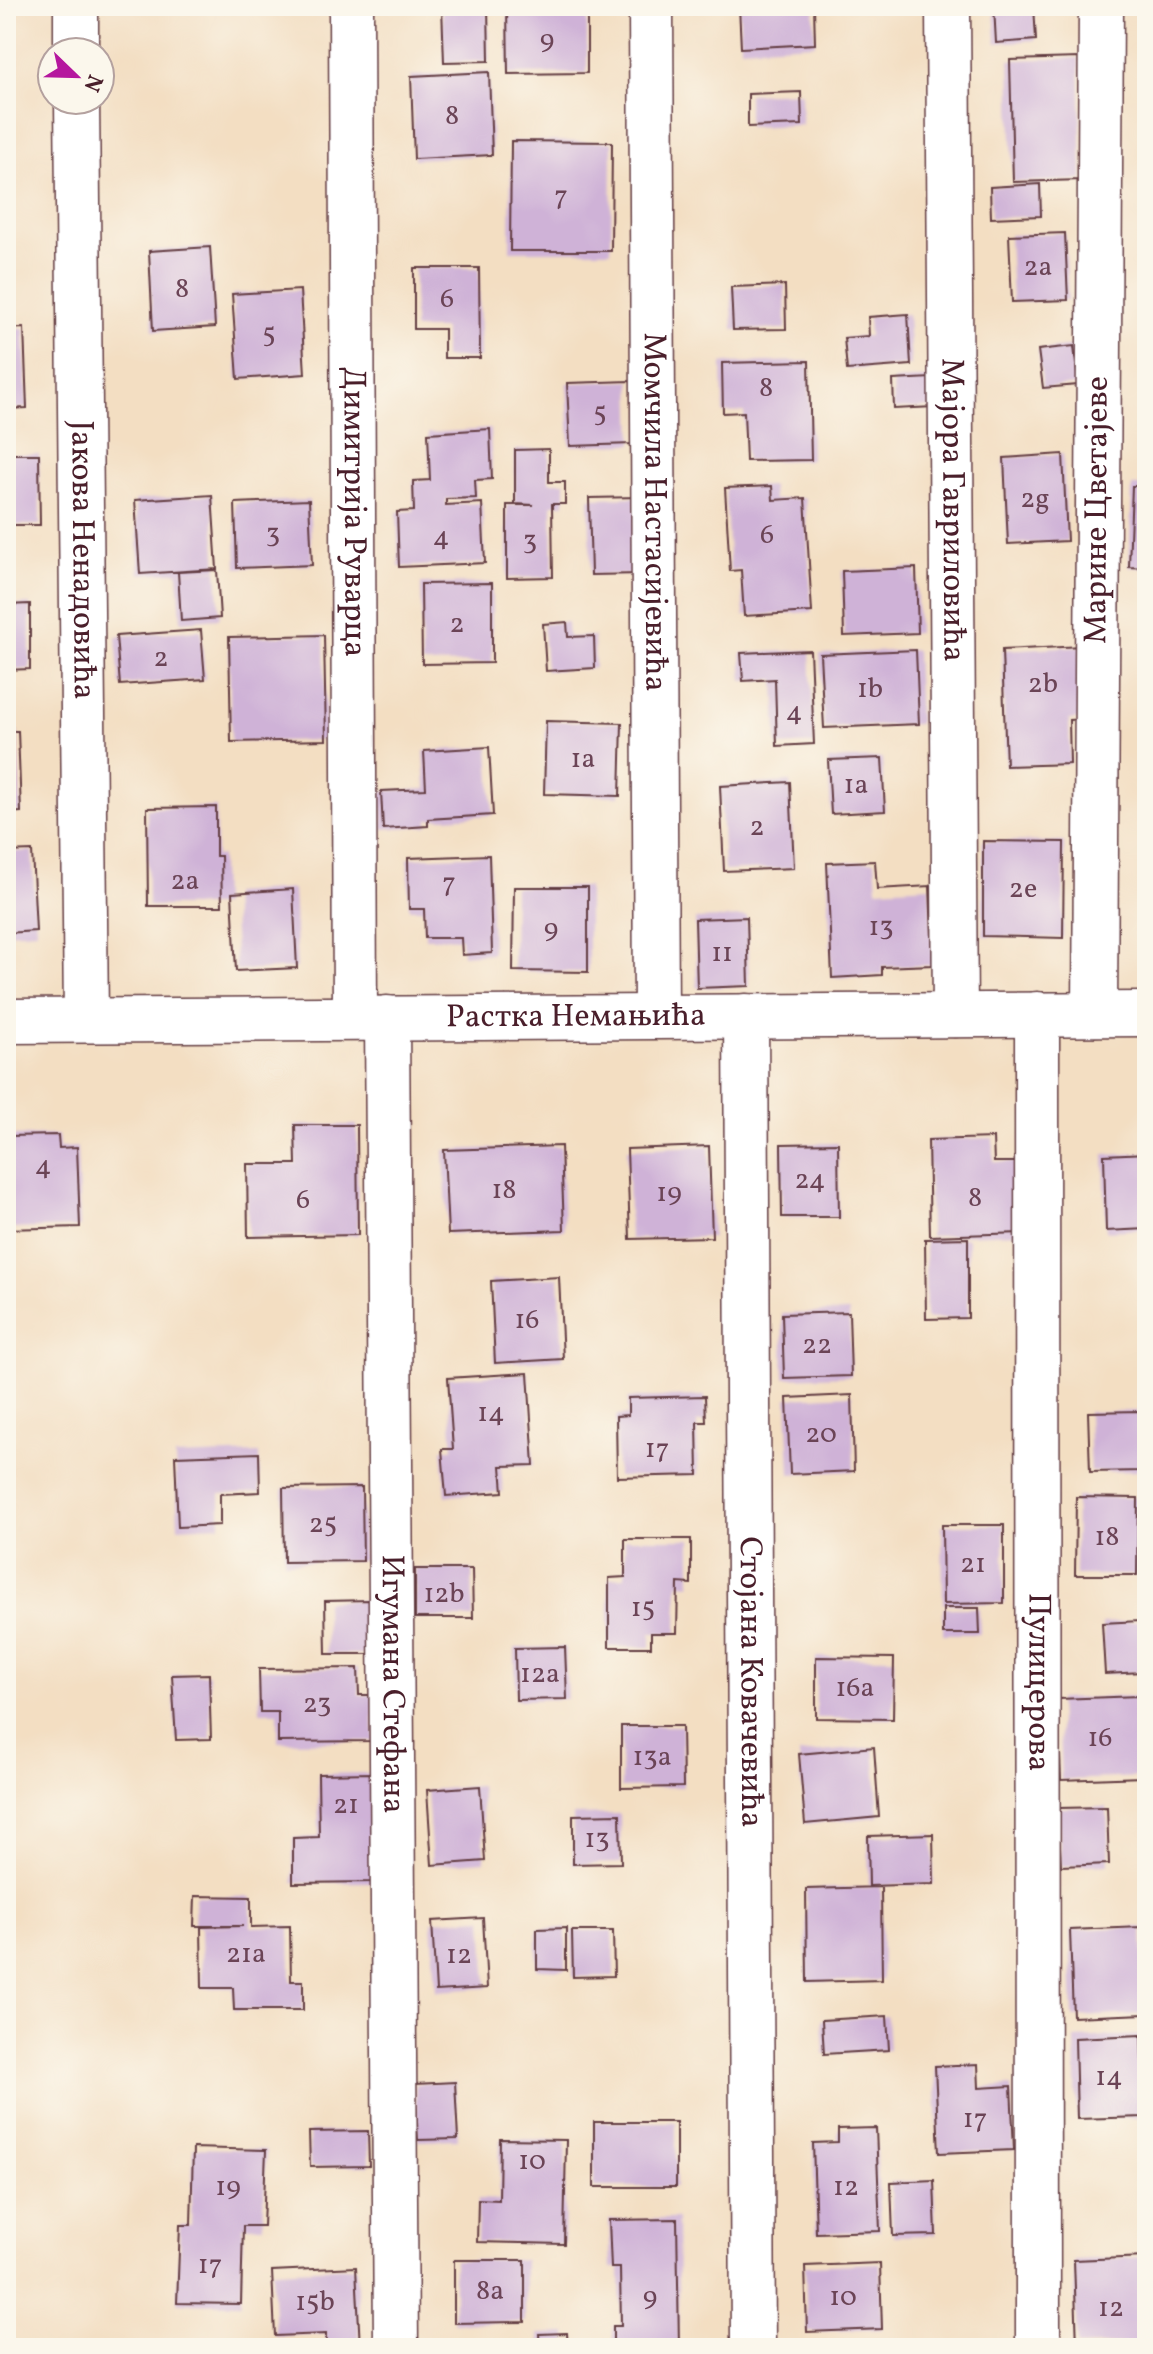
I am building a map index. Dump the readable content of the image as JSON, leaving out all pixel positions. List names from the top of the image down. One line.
{"streets":{"street":["Мајора Гавриловића","Марине Цветајеве","Момчила Настасијевића","Димитрија Руварца","Јакова Ненадовића","Растка Немањића","Пулицерова","Стојана Ковачевића","Игумана Стефана"]},"crossings":[["Мајора Гавриловића","Растка Немањића"],["Марине Цветајеве","Растка Немањића"],["Момчила Настасијевића","Растка Немањића"],["Димитрија Руварца","Растка Немањића"],["Димитрија Руварца","Игумана Стефана"],["Јакова Ненадовића","Растка Немањића"],["Растка Немањића","Пулицерова"],["Растка Немањића","Стојана Ковачевића"],["Растка Немањића","Игумана Стефана"]],"house_numbers":["9","8","7","2a","8","6","5","8","5","2g","3","6","4","3","2","2","2b","1b","4","1a","1a","2","2a","7","2e","13","9","11","4","24","18","19","8","6","16","22","14","20","17","25","18","21","12b","15","12a","16a","23","16","13a","21","13","21a","12","14","17","10","19","12","17","8a","9","10","15b","12"],"north":"bottom right"}
